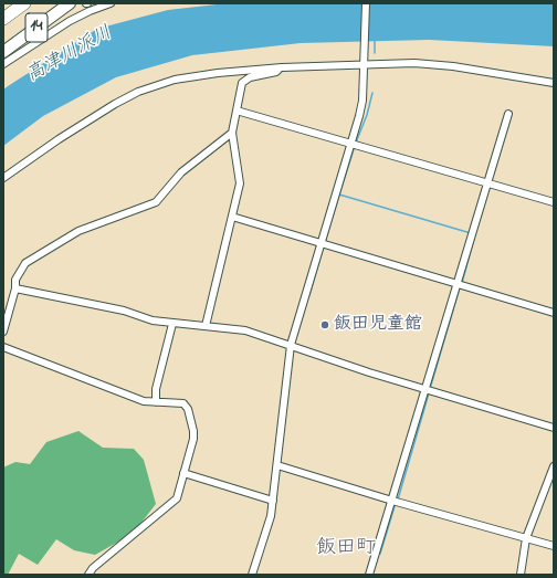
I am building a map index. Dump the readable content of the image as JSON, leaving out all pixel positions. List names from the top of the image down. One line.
{"streets":{"main road":["14"]},"districts":["飯田町"],"water":["高津川派川"],"places":["飯田児童館"]}
